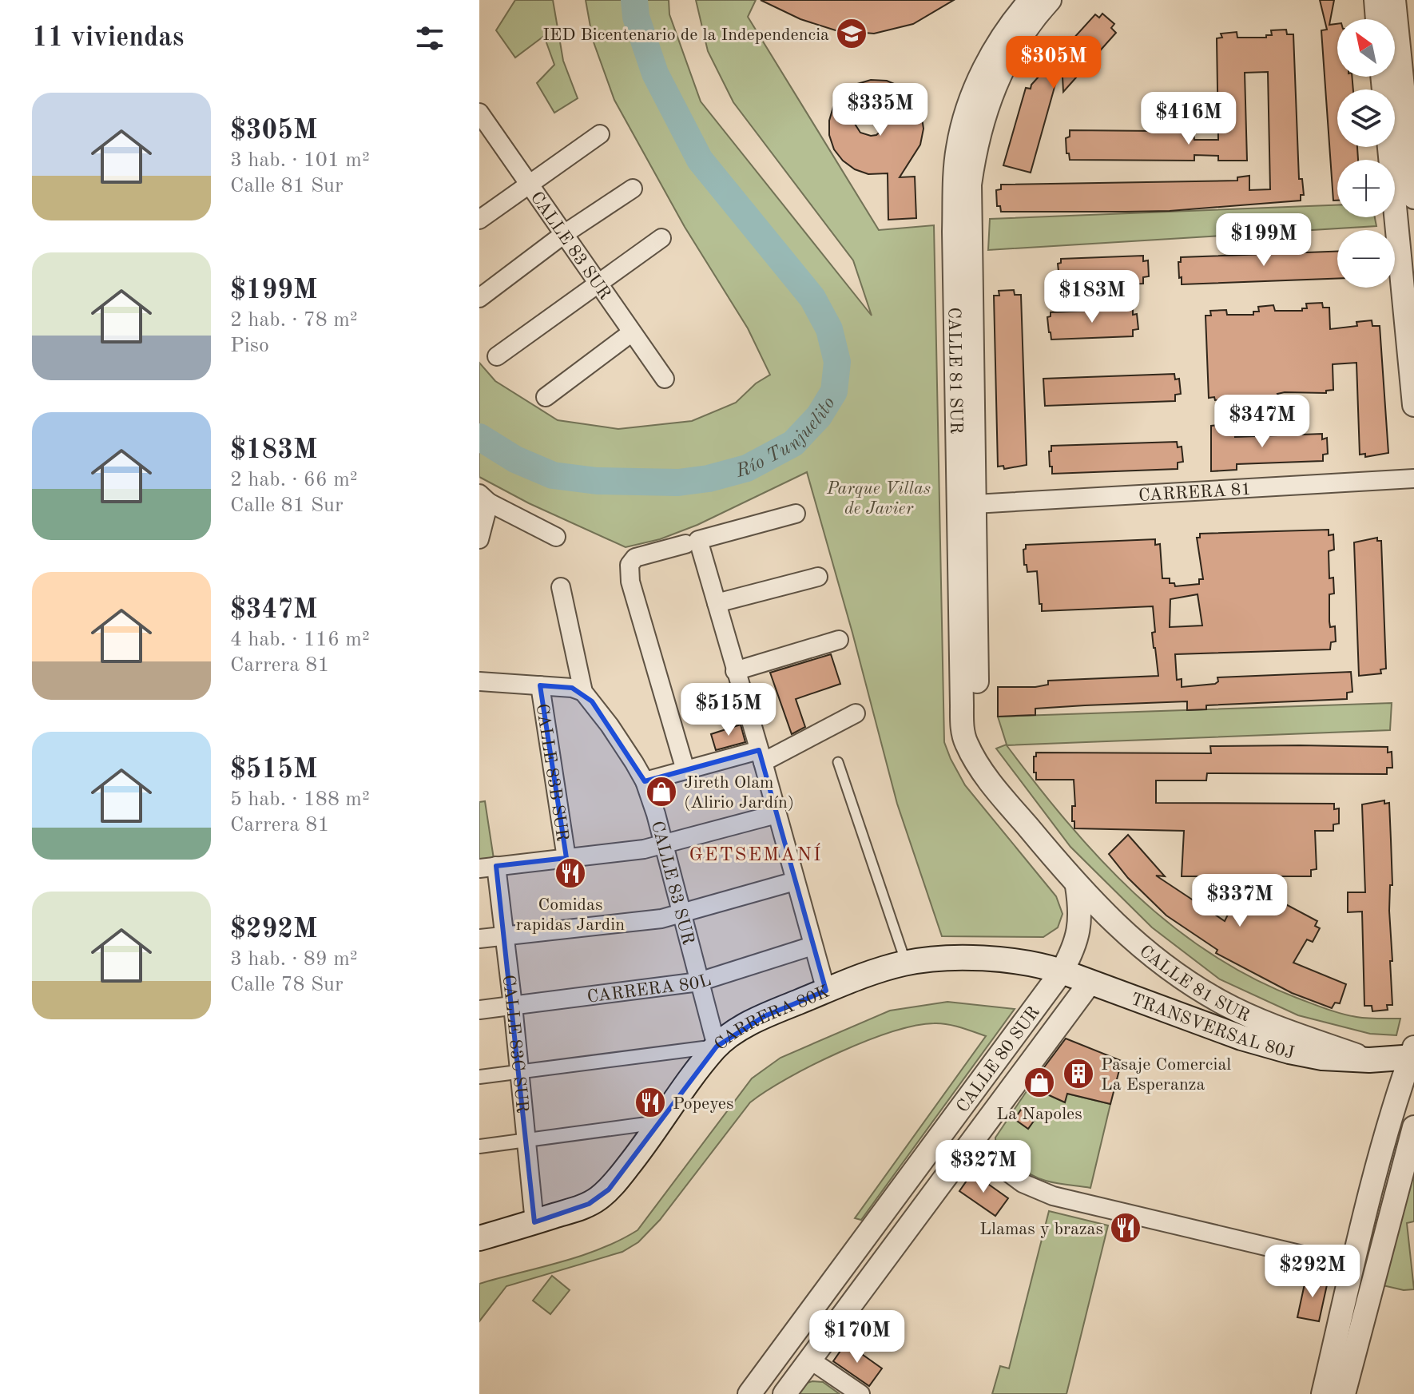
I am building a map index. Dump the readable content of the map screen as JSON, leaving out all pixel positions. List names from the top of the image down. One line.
{"streets":{"main road":["CARRERA 80K","TRANSVERSAL 80J"],"street":["CALLE 83 SUR","CALLE 81 SUR","CARRERA 81","CALLE 83B SUR","CARRERA 80L","CALLE 83C SUR","CALLE 80 SUR"]},"crossings":[["CALLE 83 SUR","CARRERA 80L"],["CALLE 83 SUR","CARRERA 80K"],["CALLE 81 SUR","CARRERA 81"],["CALLE 81 SUR","TRANSVERSAL 80J"],["CARRERA 80L","CALLE 83C SUR"],["CARRERA 80K","TRANSVERSAL 80J"],["CARRERA 80K","CALLE 83C SUR"],["CARRERA 80K","CALLE 80 SUR"],["TRANSVERSAL 80J","CALLE 80 SUR"]],"districts":["GETSEMANÍ"],"water":["Río Tunjuelito"],"parks":["Parque Villas de Javier"],"places":{"school or university":["IED Bicentenario de la Independencia"],"shop":["Jireth Olam (Alirio Jardín)","La Napoles"],"restaurant":["Comidas rapidas Jardin","Popeyes","Llamas y brazas"],"building":["Pasaje Comercial La Esperanza"]},"north":"top left","page":{"heading":"11 viviendas","map_buttons":["+","−"],"price":["$305M","$335M","$416M","$199M","$183M","$347M","$515M","$337M","$327M","$292M","$170M"],"list":[{"name":"$305M","note":"3 hab. · 101 m² · Calle 81 Sur"},{"name":"$199M","note":"2 hab. · 78 m² · Piso"},{"name":"$183M","note":"2 hab. · 66 m² · Calle 81 Sur"},{"name":"$347M","note":"4 hab. · 116 m² · Carrera 81"},{"name":"$515M","note":"5 hab. · 188 m² · Carrera 81"},{"name":"$292M","note":"3 hab. · 89 m² · Calle 78 Sur"}]}}
